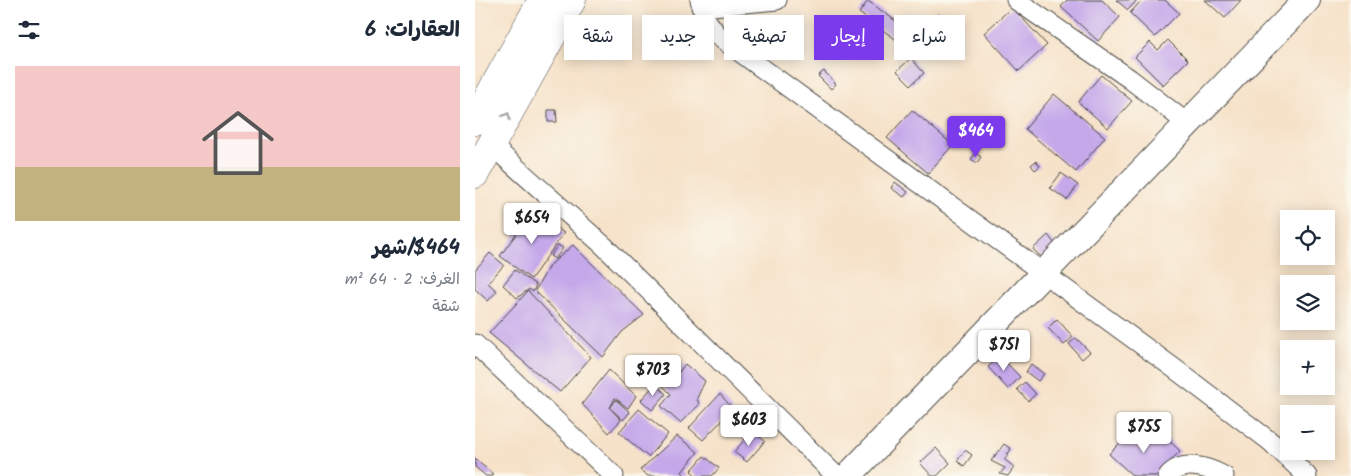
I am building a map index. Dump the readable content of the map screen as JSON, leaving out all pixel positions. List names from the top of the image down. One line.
{"page":{"heading":"العقارات: 6","chip":["شراء","إيجار","تصفية","جديد","شقة"],"list":[{"name":"$464/شهر","note":"الغرف: 2 · 64 m² · شقة"}],"price":["$464","$654","$751","$703","$603","$755"],"map_buttons":["+","−"]}}
